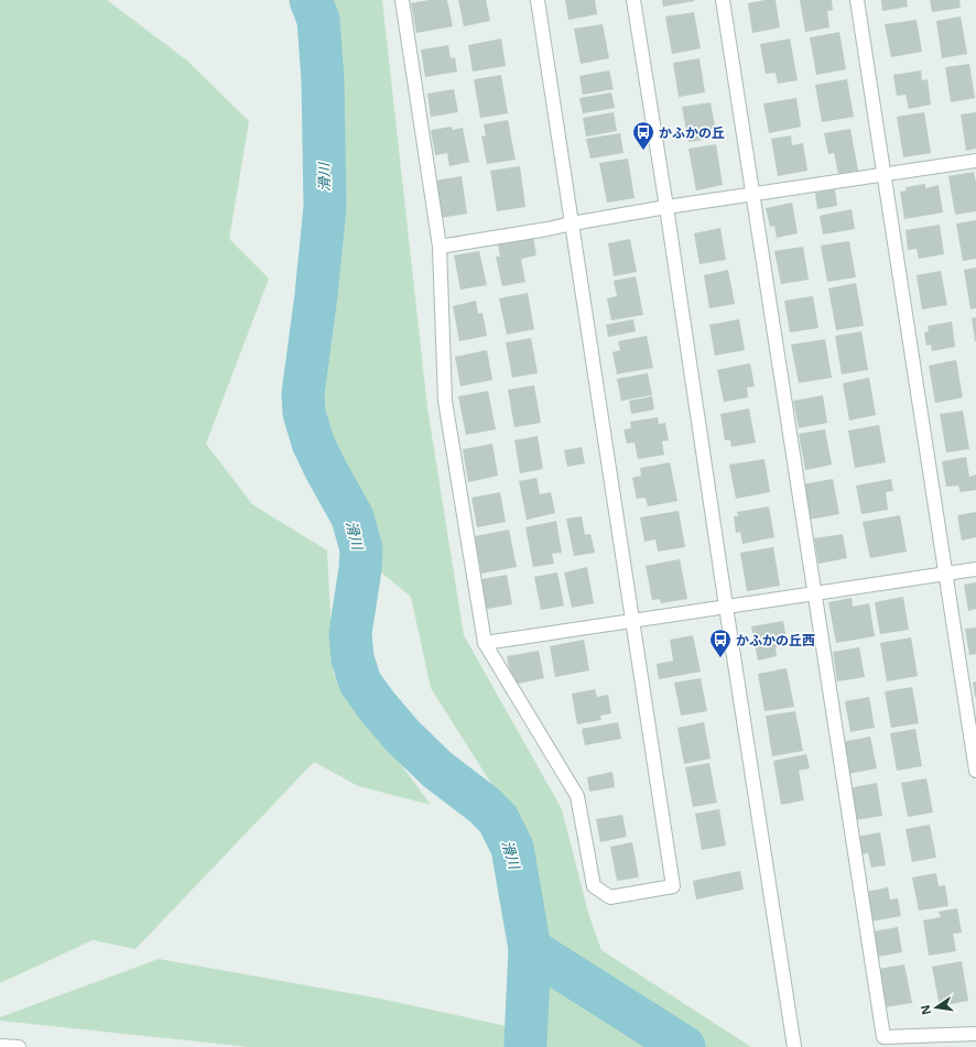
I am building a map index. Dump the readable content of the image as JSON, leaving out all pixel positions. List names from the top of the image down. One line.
{"water":["滑川"],"places":{"bus stop":["かふかの丘","かふかの丘西"]},"north":"left"}
